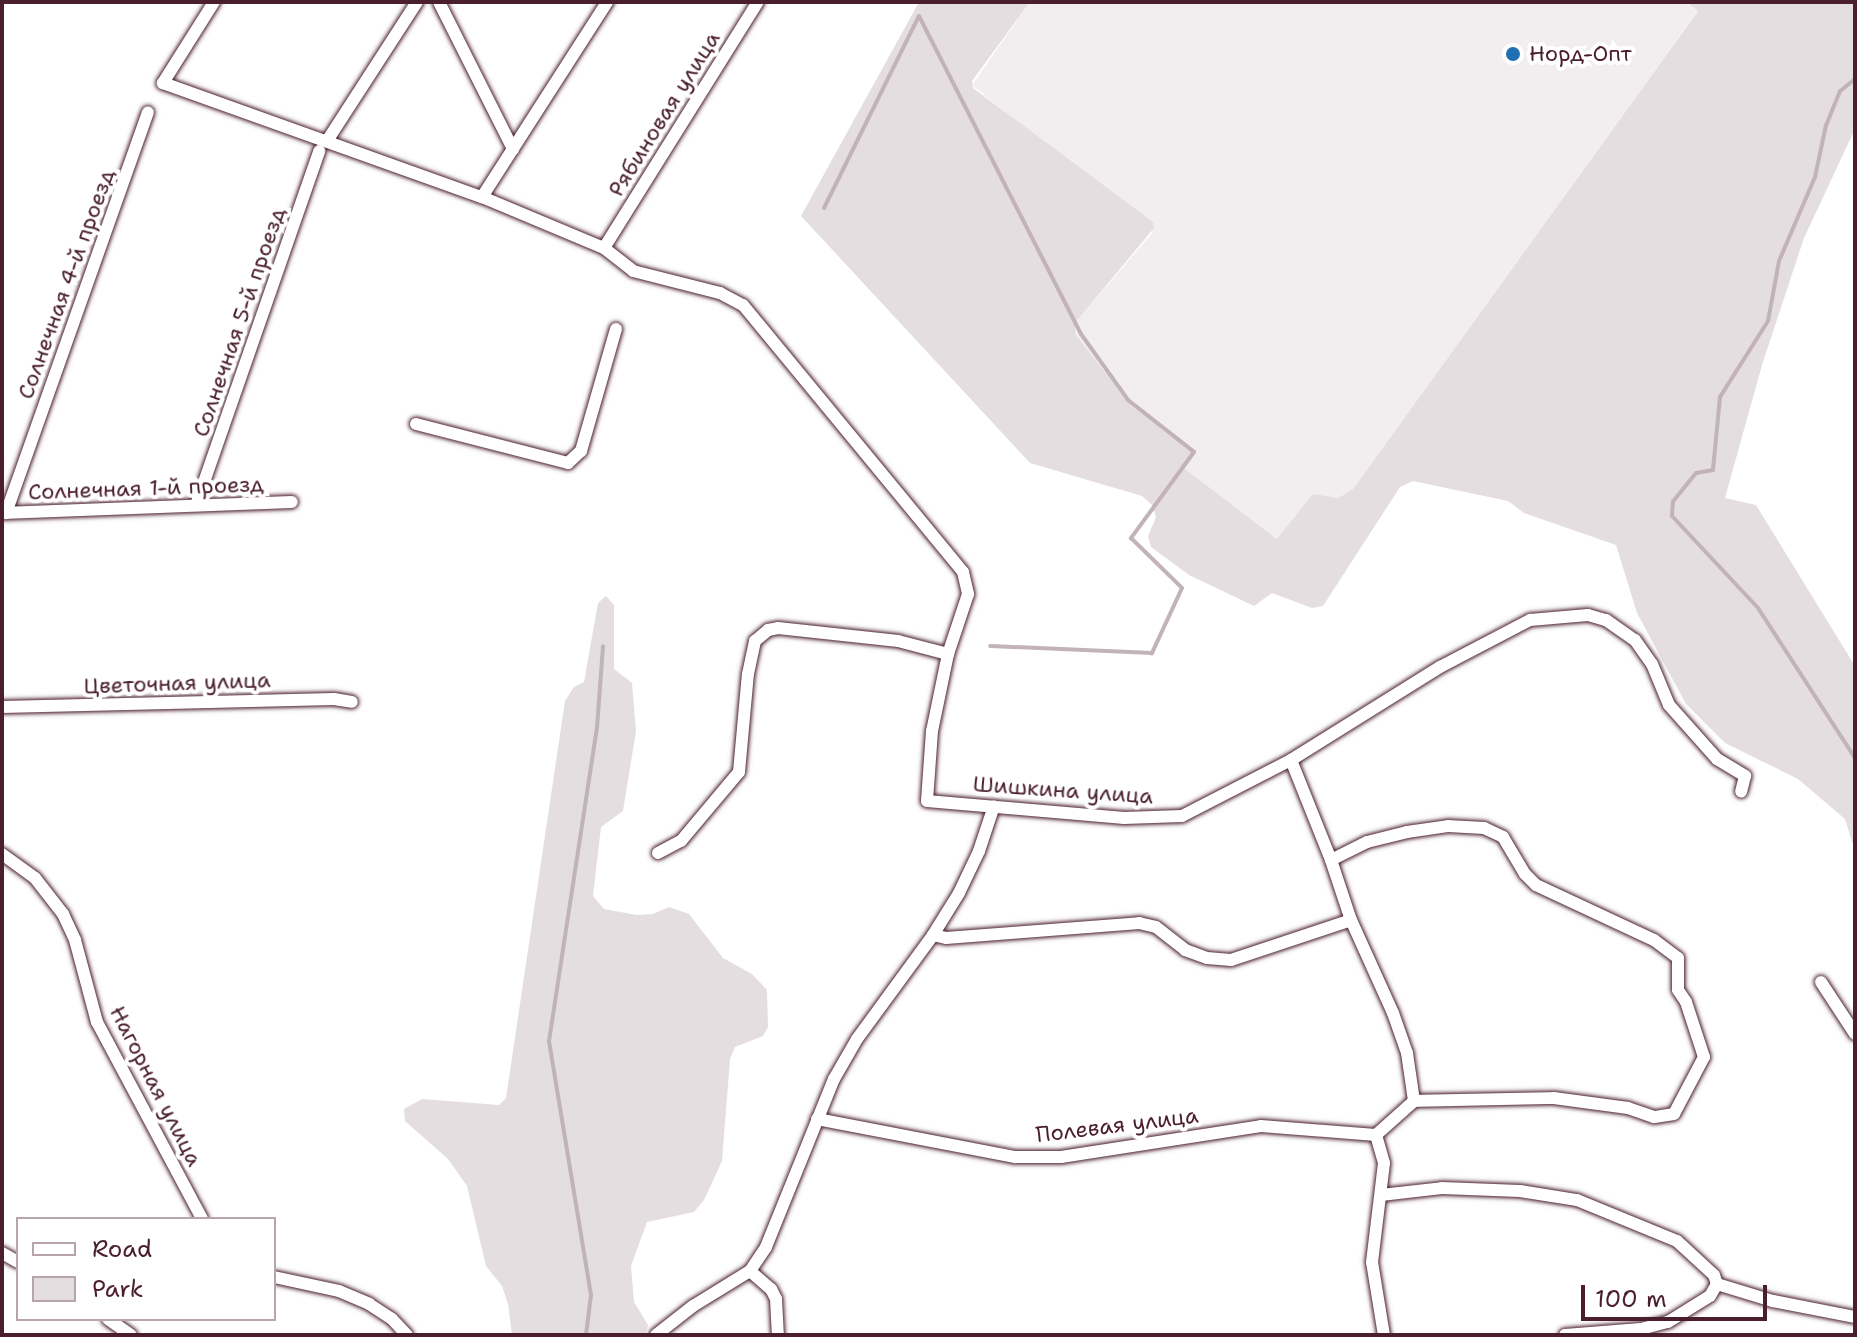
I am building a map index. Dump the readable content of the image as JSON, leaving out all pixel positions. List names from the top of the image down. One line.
{"streets":{"street":["Рябиновая улица","Солнечная 4-й проезд","Солнечная 5-й проезд","Солнечная 1-й проезд","Цветочная улица","Шишкина улица","Нагорная улица","Полевая улица"]},"crossings":[["Рябиновая улица","Шишкина улица"],["Солнечная 4-й проезд","Солнечная 1-й проезд"],["Солнечная 5-й проезд","Солнечная 1-й проезд"],["Солнечная 5-й проезд","Шишкина улица"]],"places":["Норд-Опт"],"legend":["Road","Park"],"scale_bar":"100 m"}
